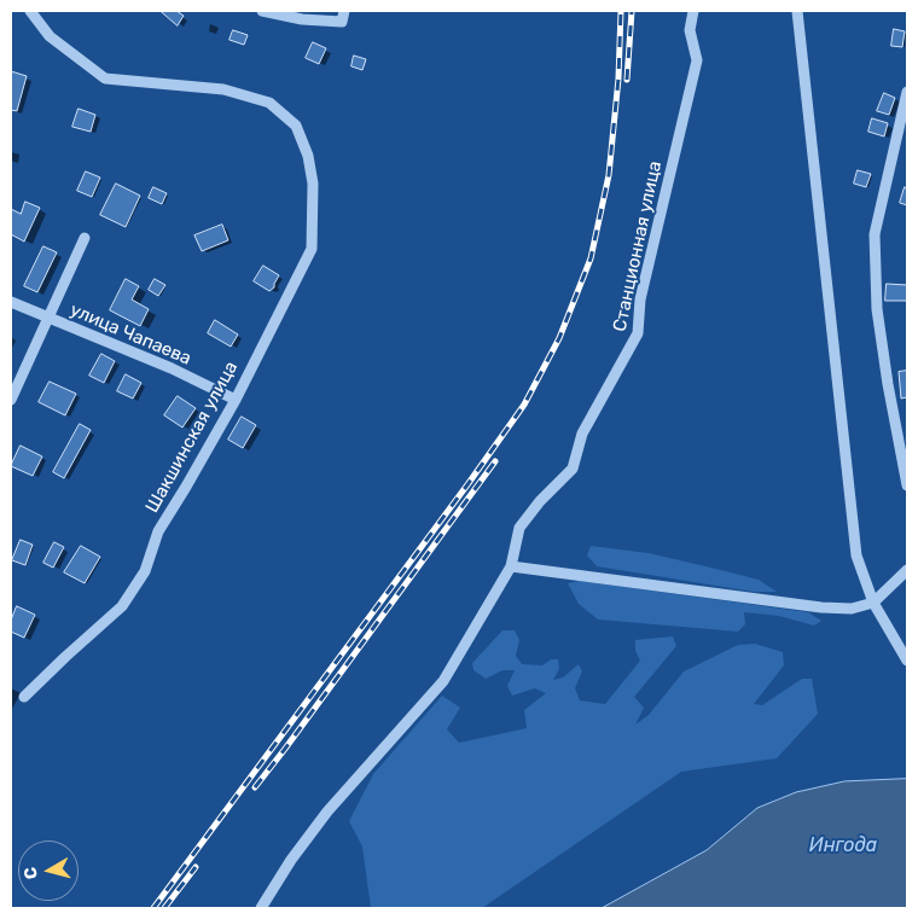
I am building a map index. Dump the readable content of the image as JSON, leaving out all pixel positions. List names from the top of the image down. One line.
{"streets":{"street":["Станционная улица","улица Чапаева","Шакшинская улица"]},"crossings":[["улица Чапаева","Шакшинская улица"]],"water":["Ингода"],"north":"left"}
